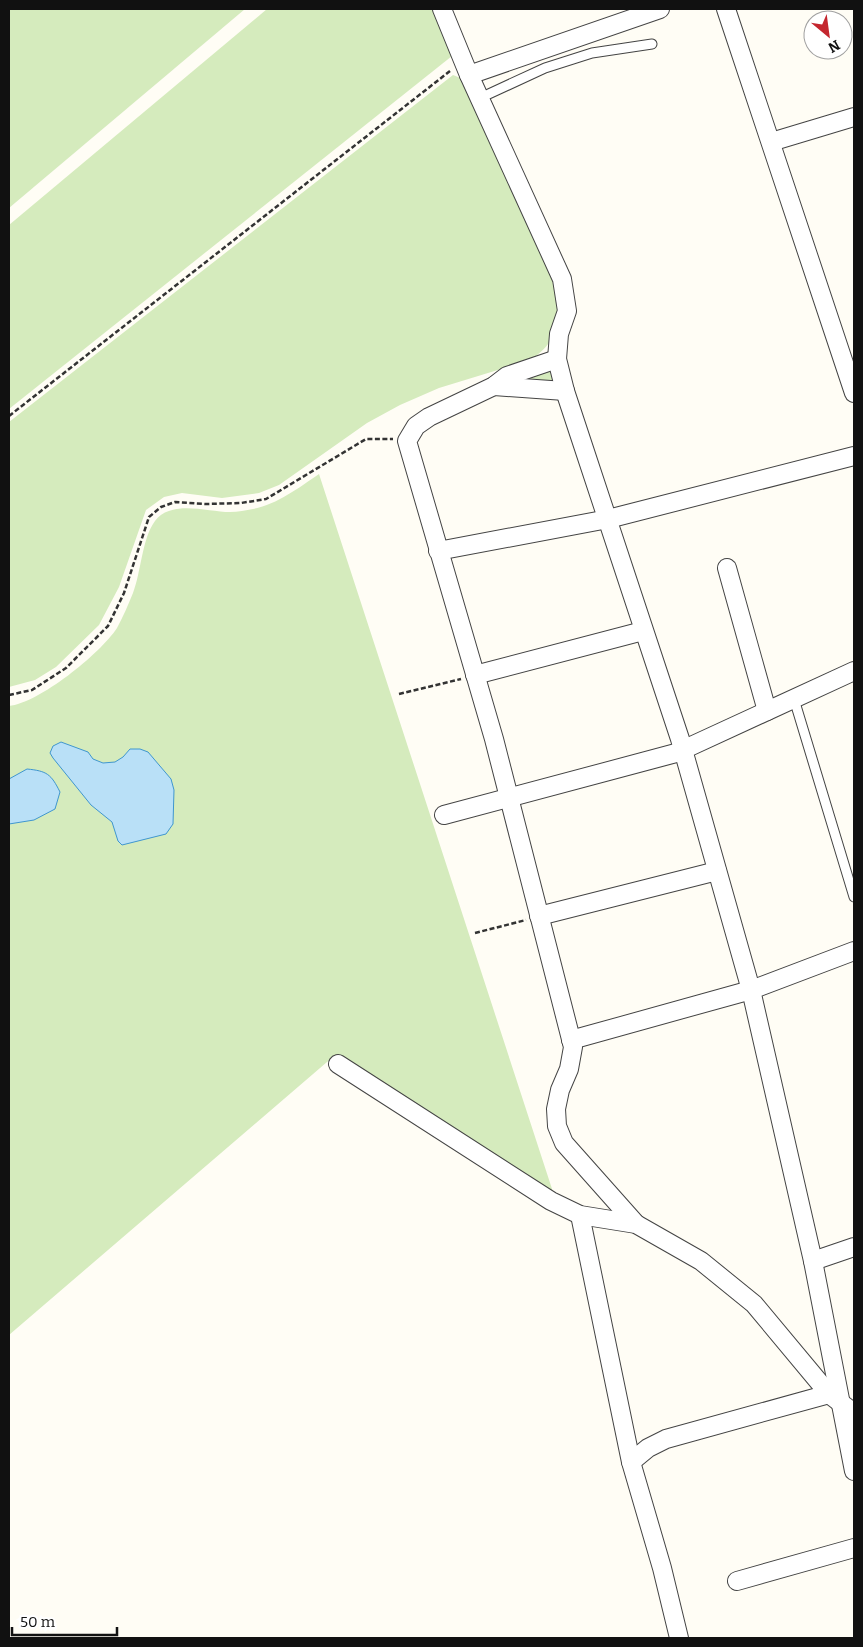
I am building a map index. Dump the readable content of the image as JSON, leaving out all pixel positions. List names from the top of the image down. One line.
{"scale_bar":"50 m","north":"bottom right"}
